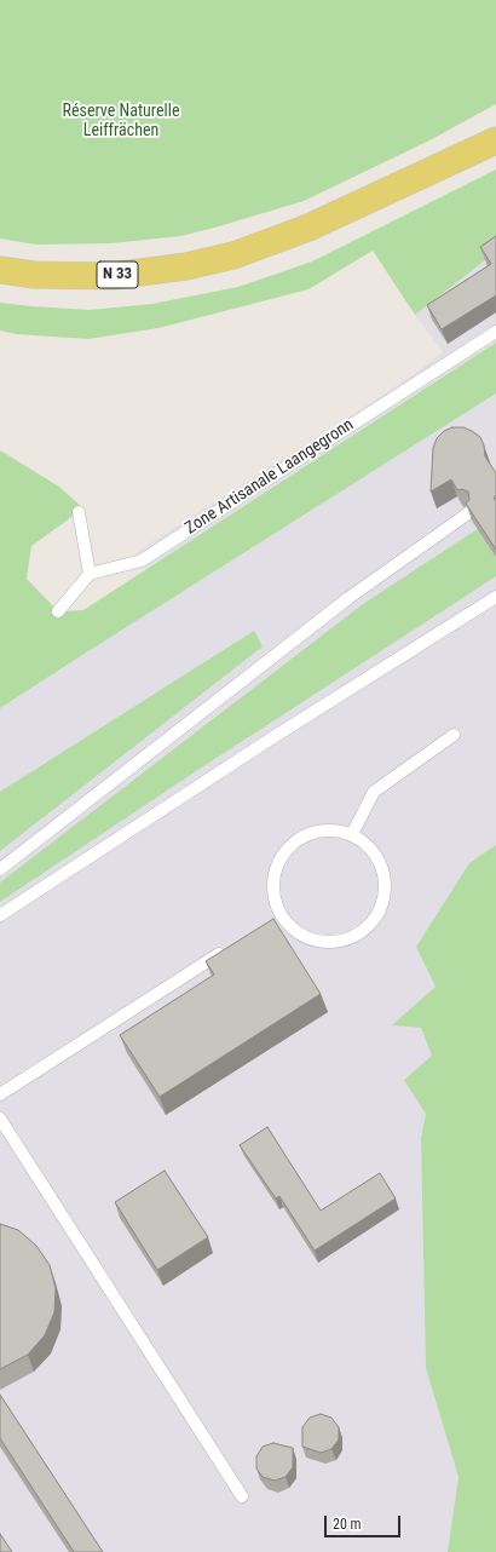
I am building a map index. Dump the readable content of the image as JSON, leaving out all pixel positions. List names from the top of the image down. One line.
{"streets":{"main road":["N 33"],"lane":["Zone Artisanale Laangegronn"]},"parks":["Réserve Naturelle Leiffrächen"],"scale_bar":"20 m"}
